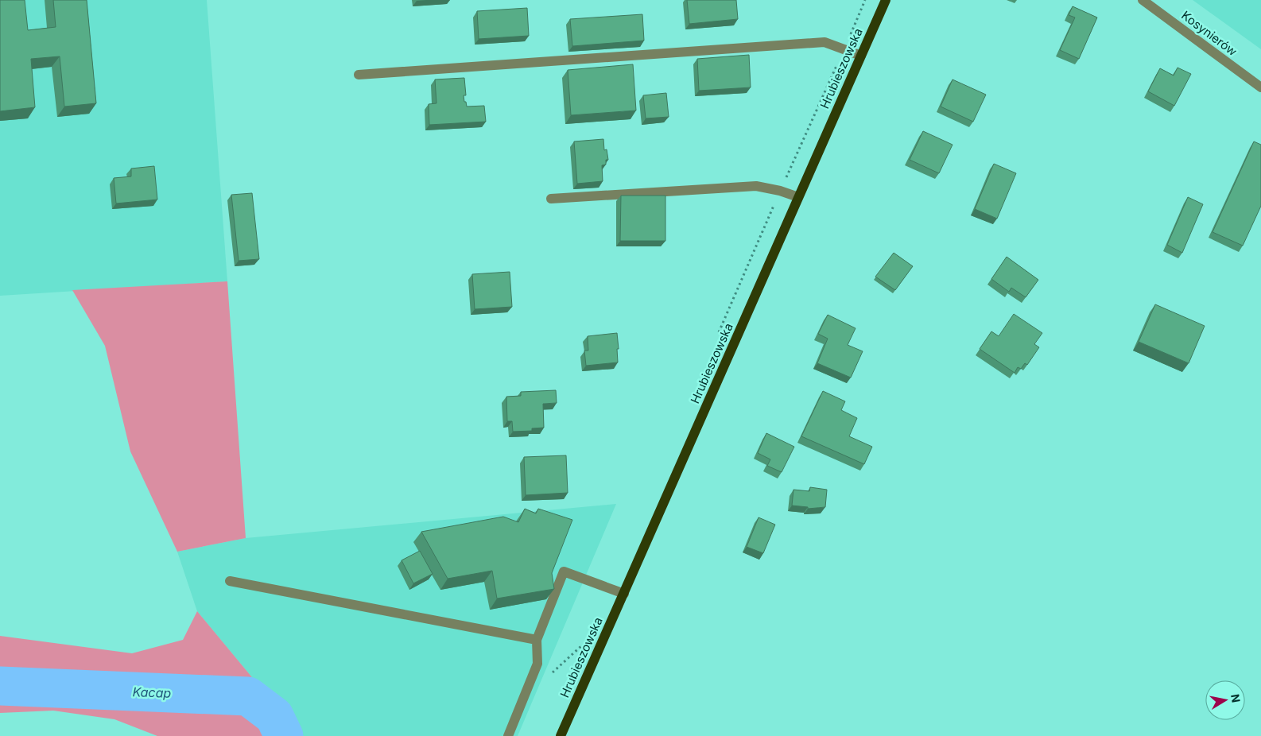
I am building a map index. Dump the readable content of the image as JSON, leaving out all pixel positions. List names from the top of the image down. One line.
{"streets":{"main road":["Hrubieszowska"],"street":["Kosynierów"]},"water":["Kacap"],"north":"right"}
